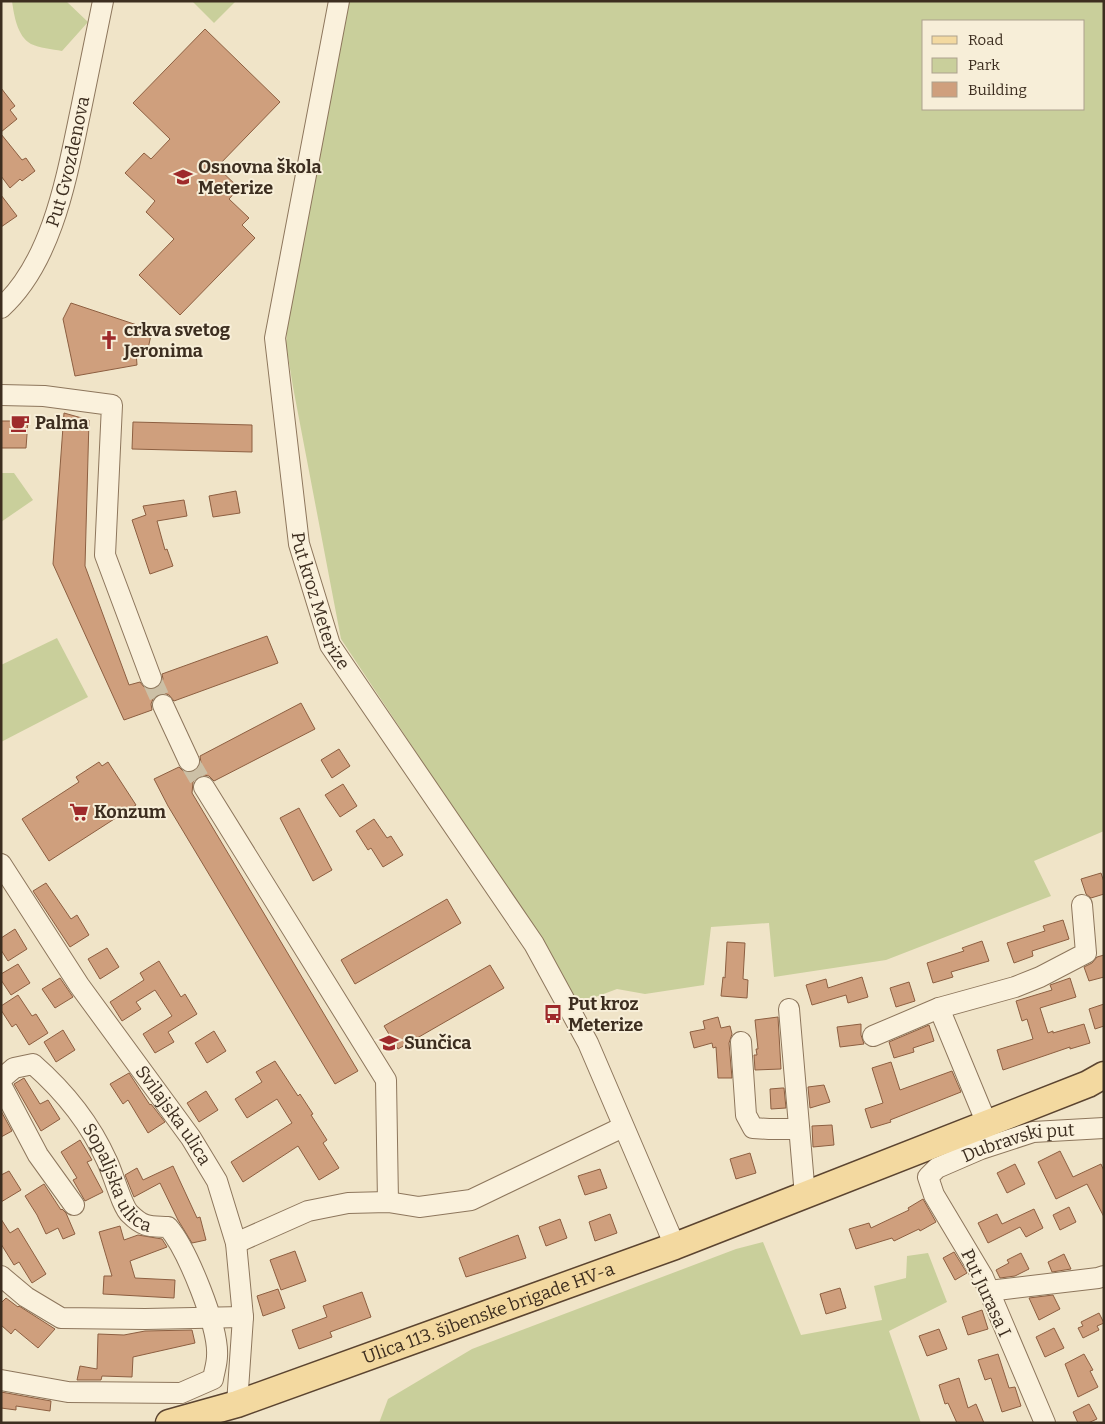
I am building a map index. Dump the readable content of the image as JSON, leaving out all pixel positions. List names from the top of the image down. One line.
{"streets":{"main road":["Ulica 113. šibenske brigade HV-a"],"street":["Put Gvozdenova","Put kroz Meterize","Svilajska ulica","Dubravski put","Sopaljska ulica","Put Jurasa I"]},"crossings":[["Put kroz Meterize","Ulica 113. šibenske brigade HV-a"],["Svilajska ulica","Ulica 113. šibenske brigade HV-a"],["Dubravski put","Put Jurasa I"]],"places":{"school or university":["Osnovna škola Meterize","Sunčica"],"church":["crkva svetog Jeronima"],"cafe":["Palma"],"supermarket":["Konzum"],"bus stop":["Put kroz Meterize"]},"legend":["Road","Park","Building"]}
